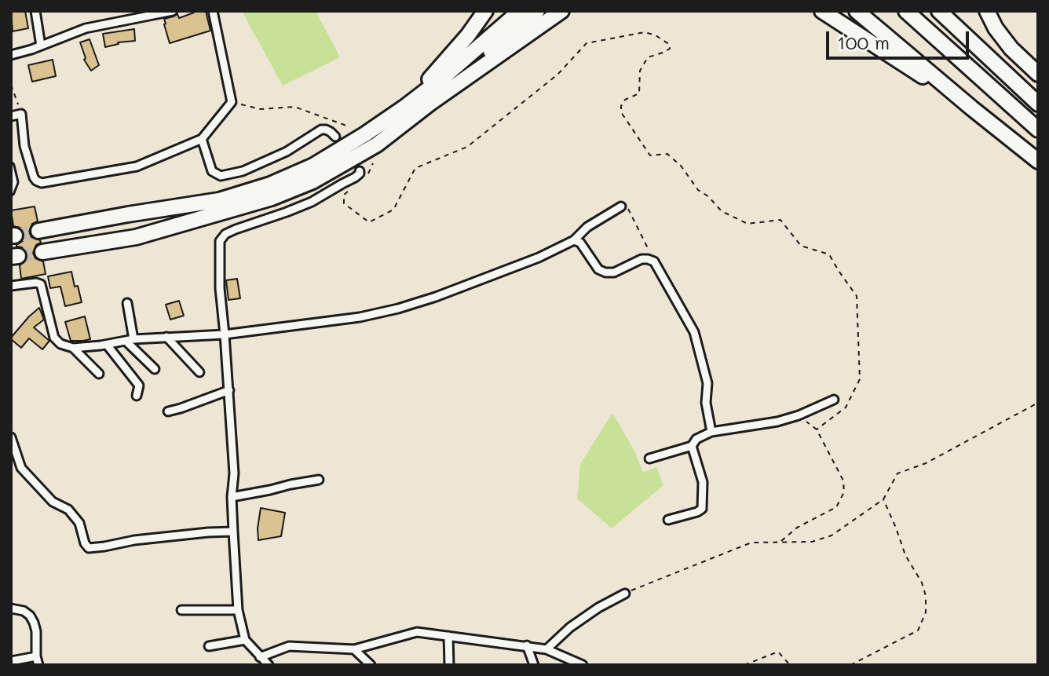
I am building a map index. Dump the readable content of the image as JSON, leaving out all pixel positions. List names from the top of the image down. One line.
{"scale_bar":"100 m"}
